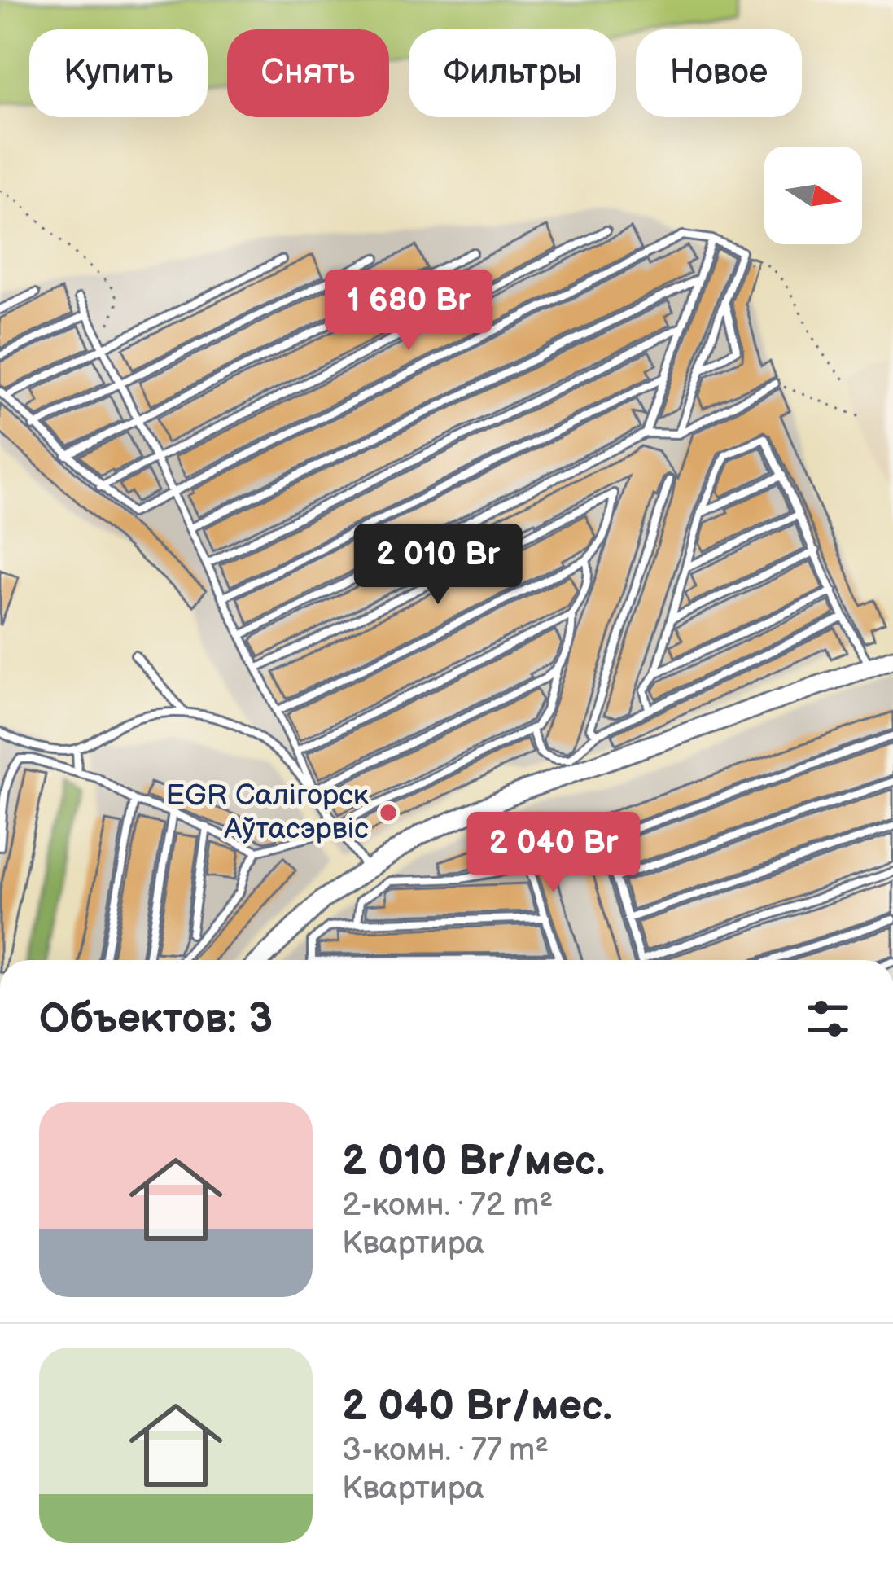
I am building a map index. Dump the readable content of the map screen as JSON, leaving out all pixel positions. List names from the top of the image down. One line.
{"places":["EGR Салігорск Аўтасэрвіс"],"north":"right","page":{"chip":["Купить","Снять","Фильтры","Новое"],"price":["1 680 Br","2 010 Br","2 040 Br"],"heading":"Объектов: 3","list":[{"name":"2 010 Br/мес.","note":"2-комн. · 72 m² · Квартира"},{"name":"2 040 Br/мес.","note":"3-комн. · 77 m² · Квартира"}]}}
